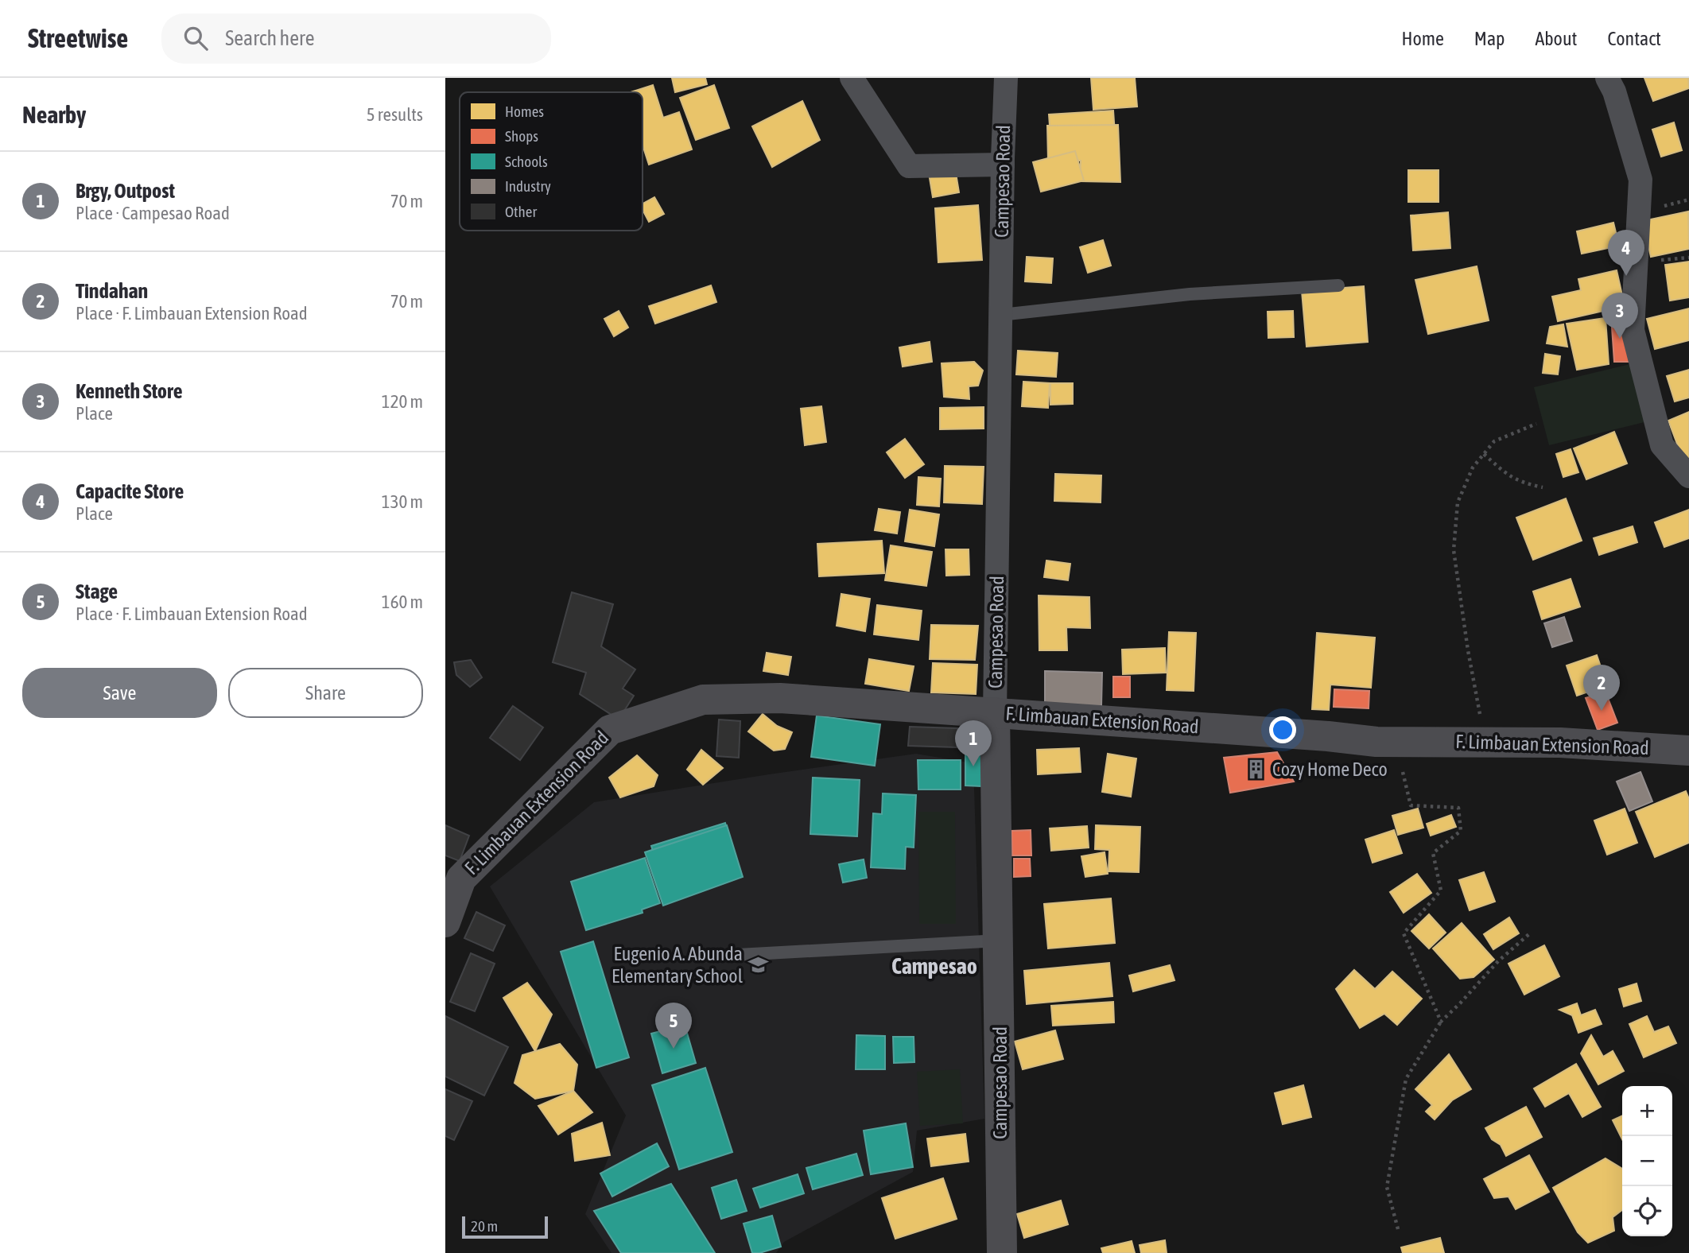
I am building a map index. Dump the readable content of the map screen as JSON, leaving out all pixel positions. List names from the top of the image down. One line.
{"streets":{"street":["Campesao Road","F. Limbauan Extension Road"]},"crossings":[["Campesao Road","F. Limbauan Extension Road"]],"districts":["Campesao"],"places":{"building":["Cozy Home Deco"],"school or university":["Eugenio A. Abunda Elementary School"]},"legend":["Homes","Shops","Schools","Industry","Other"],"scale_bar":"20 m","page":{"header":"Streetwise","search":"Search here","nav":["Home","Map","About","Contact"],"heading":["Nearby","5 results"],"list":[{"mark":"1","name":"Brgy, Outpost","note":"Place · Campesao Road","value":"70 m"},{"mark":"2","name":"Tindahan","note":"Place · F. Limbauan Extension Road","value":"70 m"},{"mark":"3","name":"Kenneth Store","note":"Place","value":"120 m"},{"mark":"4","name":"Capacite Store","note":"Place","value":"130 m"},{"mark":"5","name":"Stage","note":"Place · F. Limbauan Extension Road","value":"160 m"}],"pins":["4","3","2","1","5"],"buttons":["Save","Share"],"map_buttons":["+","−"],"scale":"20 m"}}
